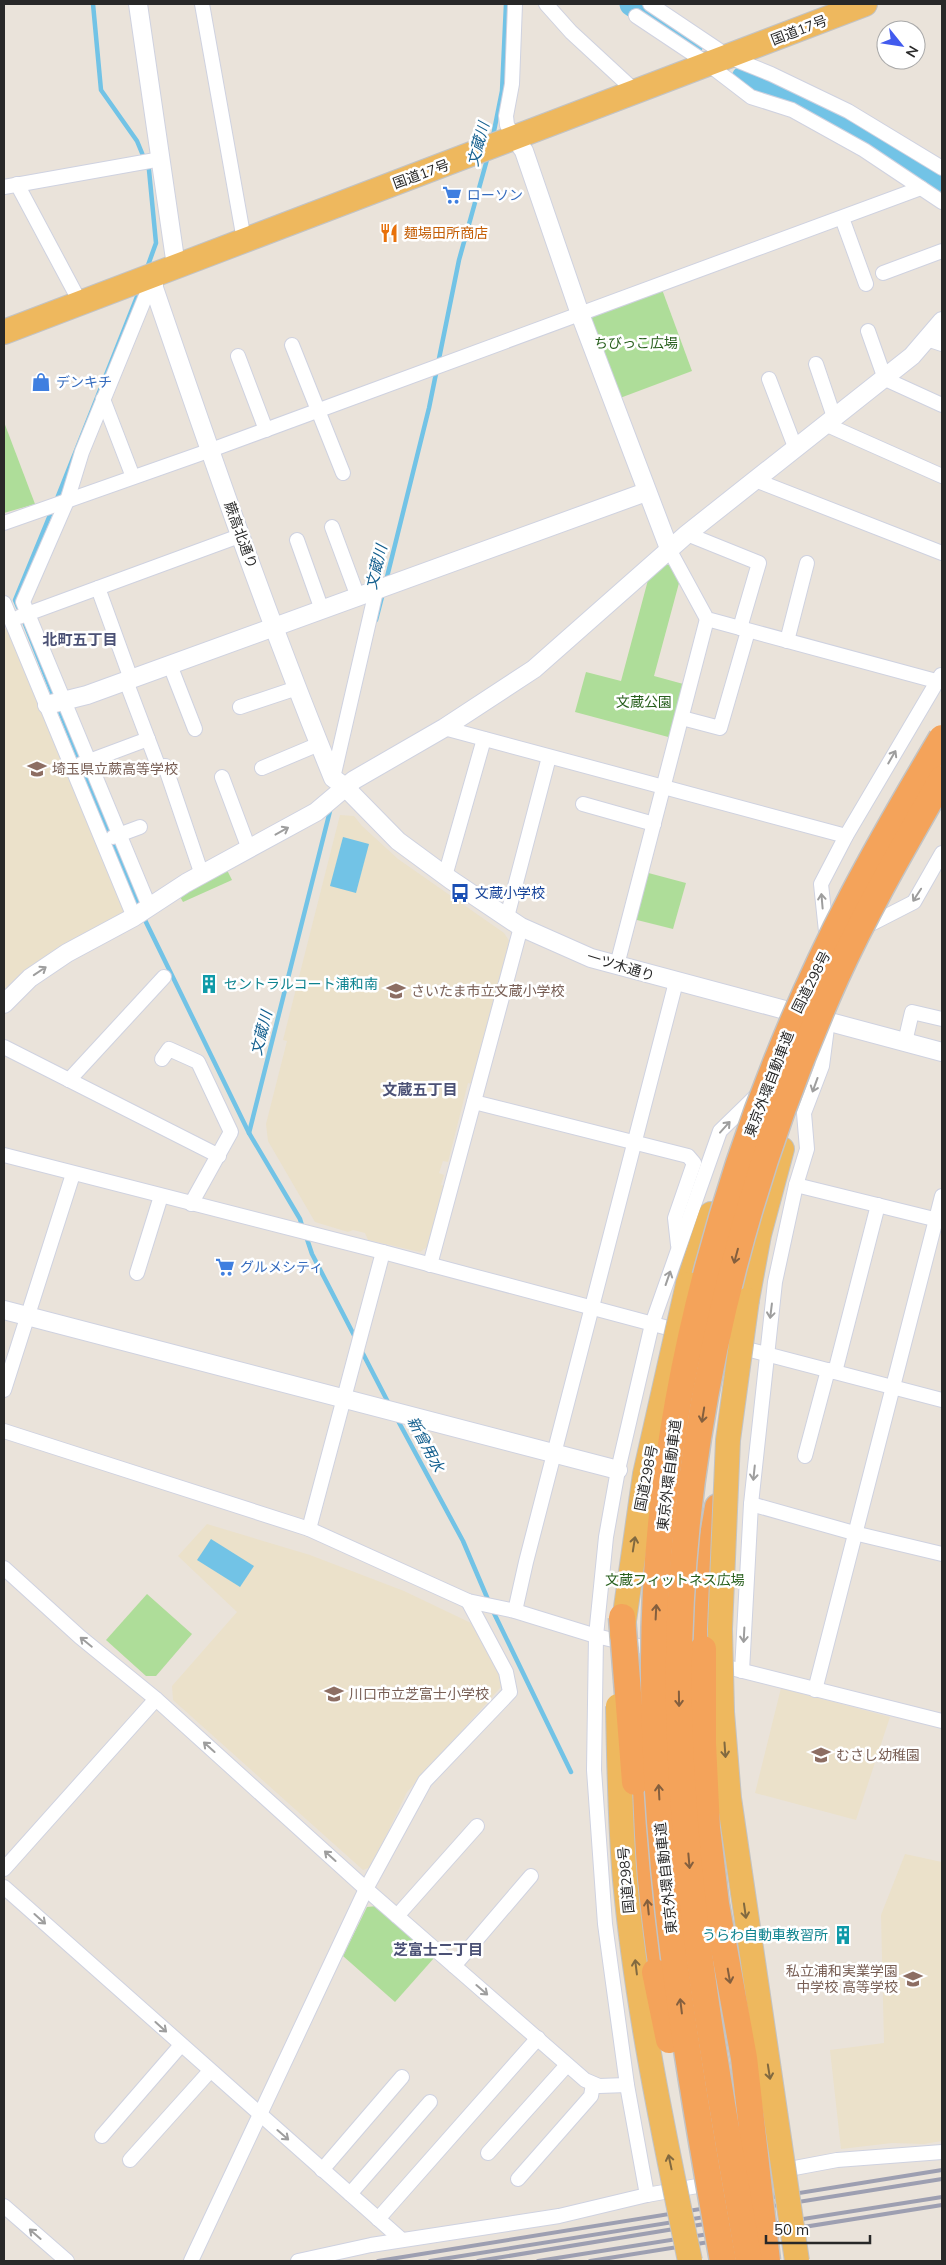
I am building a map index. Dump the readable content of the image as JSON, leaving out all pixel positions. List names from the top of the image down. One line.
{"streets":{"highway":["国道17号","国道298号","東京外環自動車道"],"street":["蕨高北通り","一ツ木通り"]},"crossings":[["国道17号","蕨高北通り"],["蕨高北通り","一ツ木通り"],["一ツ木通り","国道298号"]],"districts":["北町五丁目","文蔵五丁目","芝富士二丁目"],"water":["文蔵川","新曾用水"],"parks":["ちびっこ広場","文蔵公園","文蔵フィットネス広場"],"places":{"supermarket":["ローソン","グルメシティ"],"restaurant":["麺場田所商店"],"shop":["デンキチ"],"school or university":["埼玉県立蕨高等学校","さいたま市立文蔵小学校","川口市立芝富士小学校","むさし幼稚園","私立浦和実業学園 中学校 高等学校"],"bus stop":["文蔵小学校"],"building":["セントラルコート浦和南","うらわ自動車教習所"]},"scale_bar":"50 m","north":"bottom right"}
